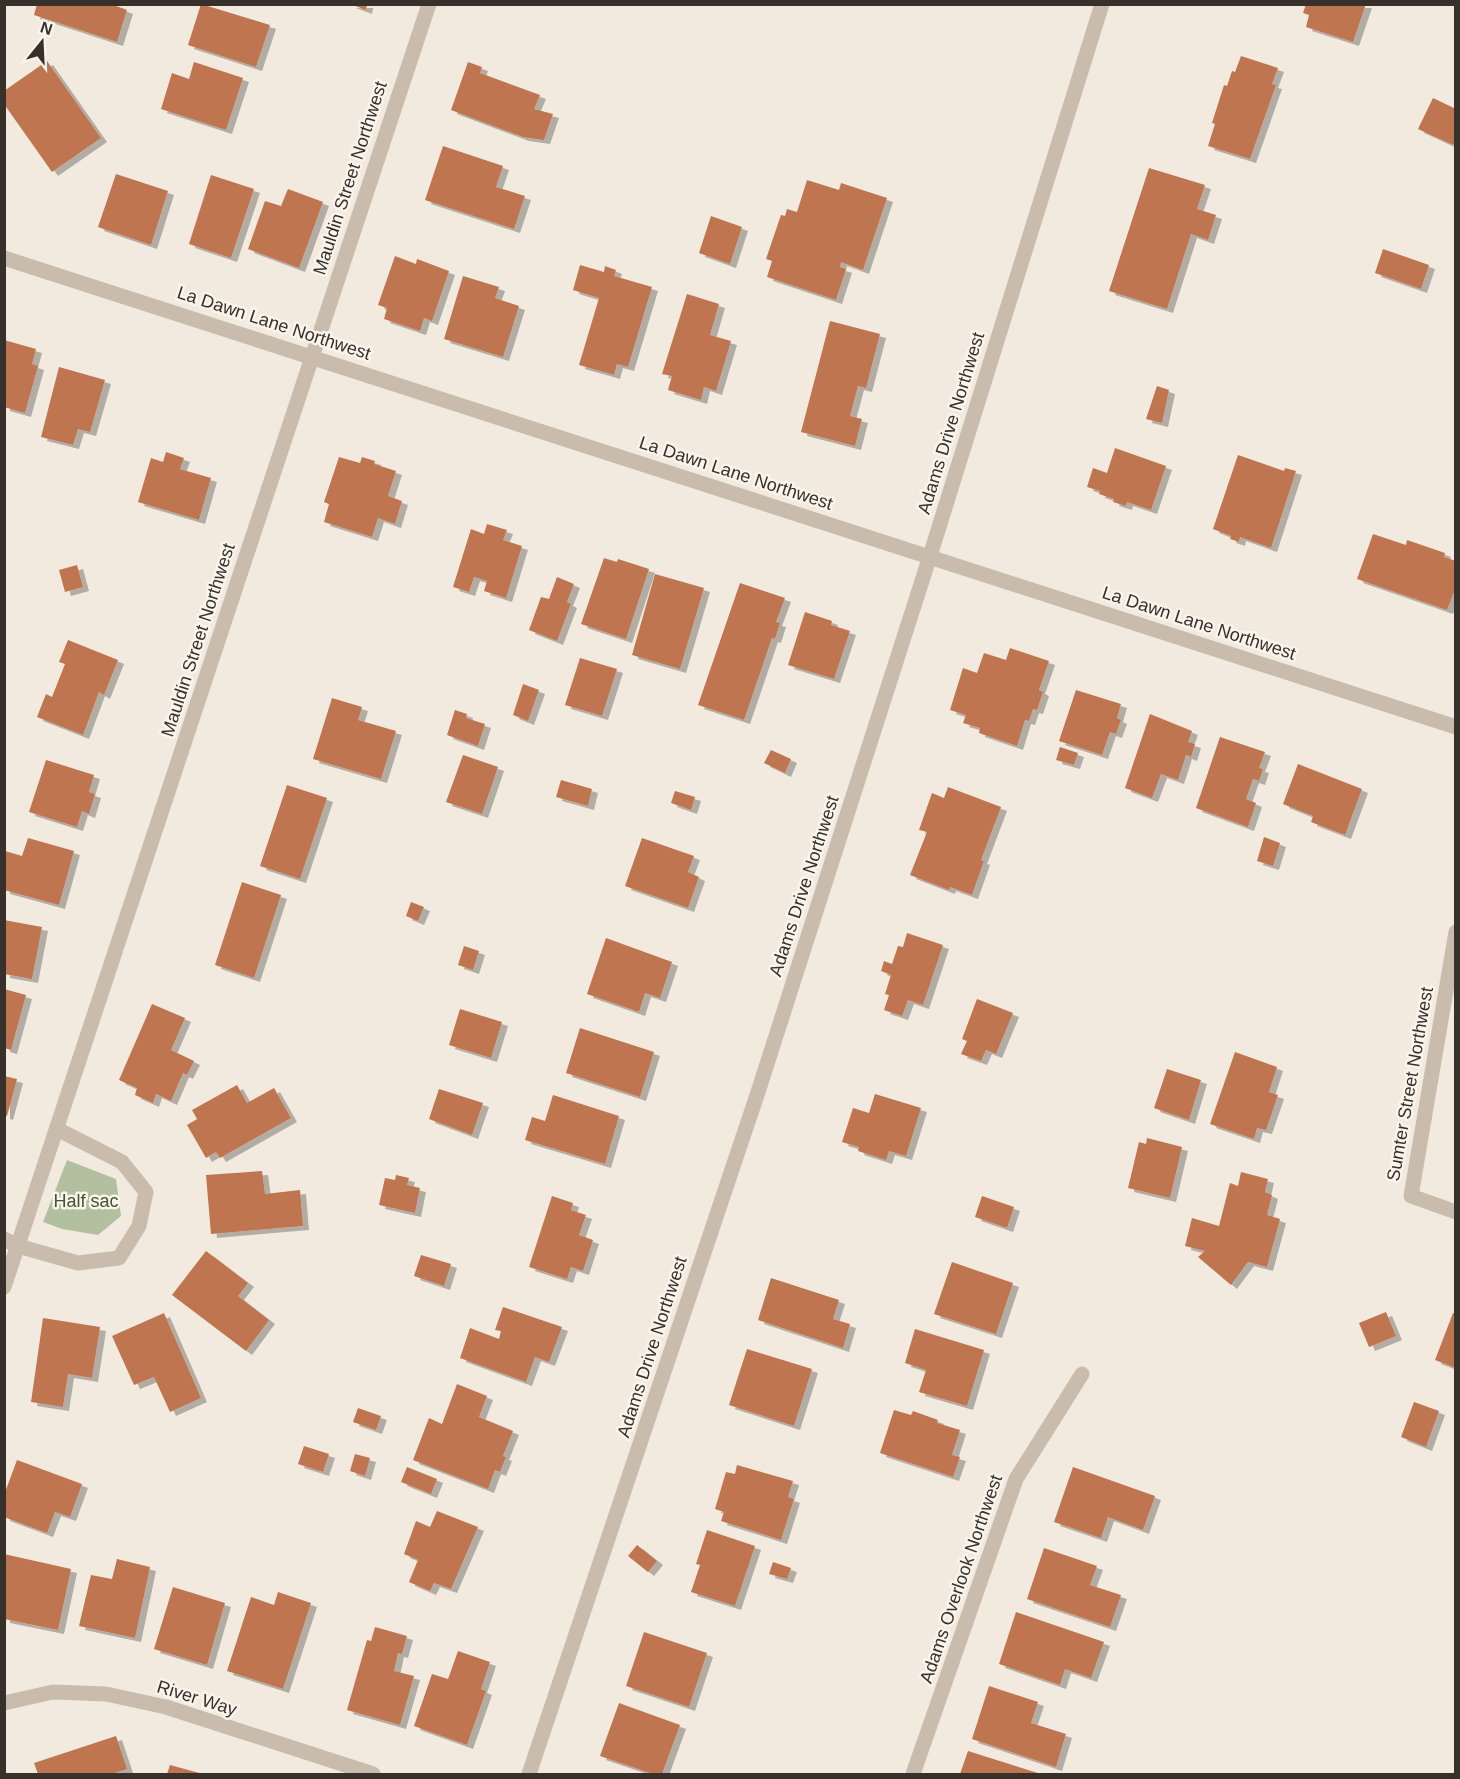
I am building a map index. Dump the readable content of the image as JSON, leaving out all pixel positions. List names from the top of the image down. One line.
{"streets":{"street":["Mauldin Street Northwest","La Dawn Lane Northwest","Adams Drive Northwest","Sumter Street Northwest","Adams Overlook Northwest","River Way"]},"crossings":[["Mauldin Street Northwest","La Dawn Lane Northwest"],["La Dawn Lane Northwest","Adams Drive Northwest"]],"parks":["Half sac"],"north":"top"}
